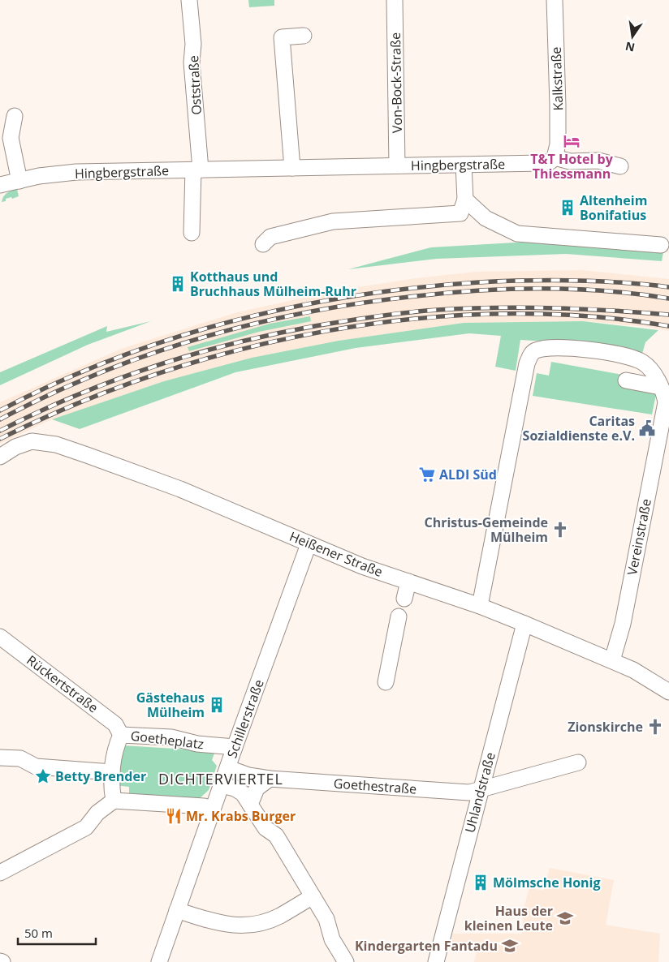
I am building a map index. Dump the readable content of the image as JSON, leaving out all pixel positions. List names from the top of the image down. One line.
{"streets":{"street":["Kalkstraße","Von-Bock-Straße","Oststraße","Hingbergstraße","Vereinstraße","Heißener Straße","Rückertstraße","Schillerstraße","Goetheplatz","Goethestraße","Uhlandstraße"]},"crossings":[["Kalkstraße","Hingbergstraße"],["Von-Bock-Straße","Hingbergstraße"],["Oststraße","Hingbergstraße"],["Vereinstraße","Heißener Straße"],["Heißener Straße","Schillerstraße"],["Heißener Straße","Uhlandstraße"],["Rückertstraße","Goetheplatz"],["Schillerstraße","Goetheplatz"],["Schillerstraße","Goethestraße"],["Goethestraße","Uhlandstraße"]],"districts":["DICHTERVIERTEL"],"places":{"hotel":["T&T Hotel by Thiessmann"],"building":["Altenheim Bonifatius","Kotthaus und Bruchhaus Mülheim-Ruhr","Gästehaus Mülheim","Mölmsche Honig"],"public building":["Caritas Sozialdienste e.V."],"supermarket":["ALDI Süd"],"church":["Christus-Gemeinde Mülheim","Zionskirche"],"place":["Betty Brender"],"restaurant":["Mr. Krabs Burger"],"school or university":["Haus der kleinen Leute","Kindergarten Fantadu"]},"scale_bar":"50 m","north":"bottom"}
